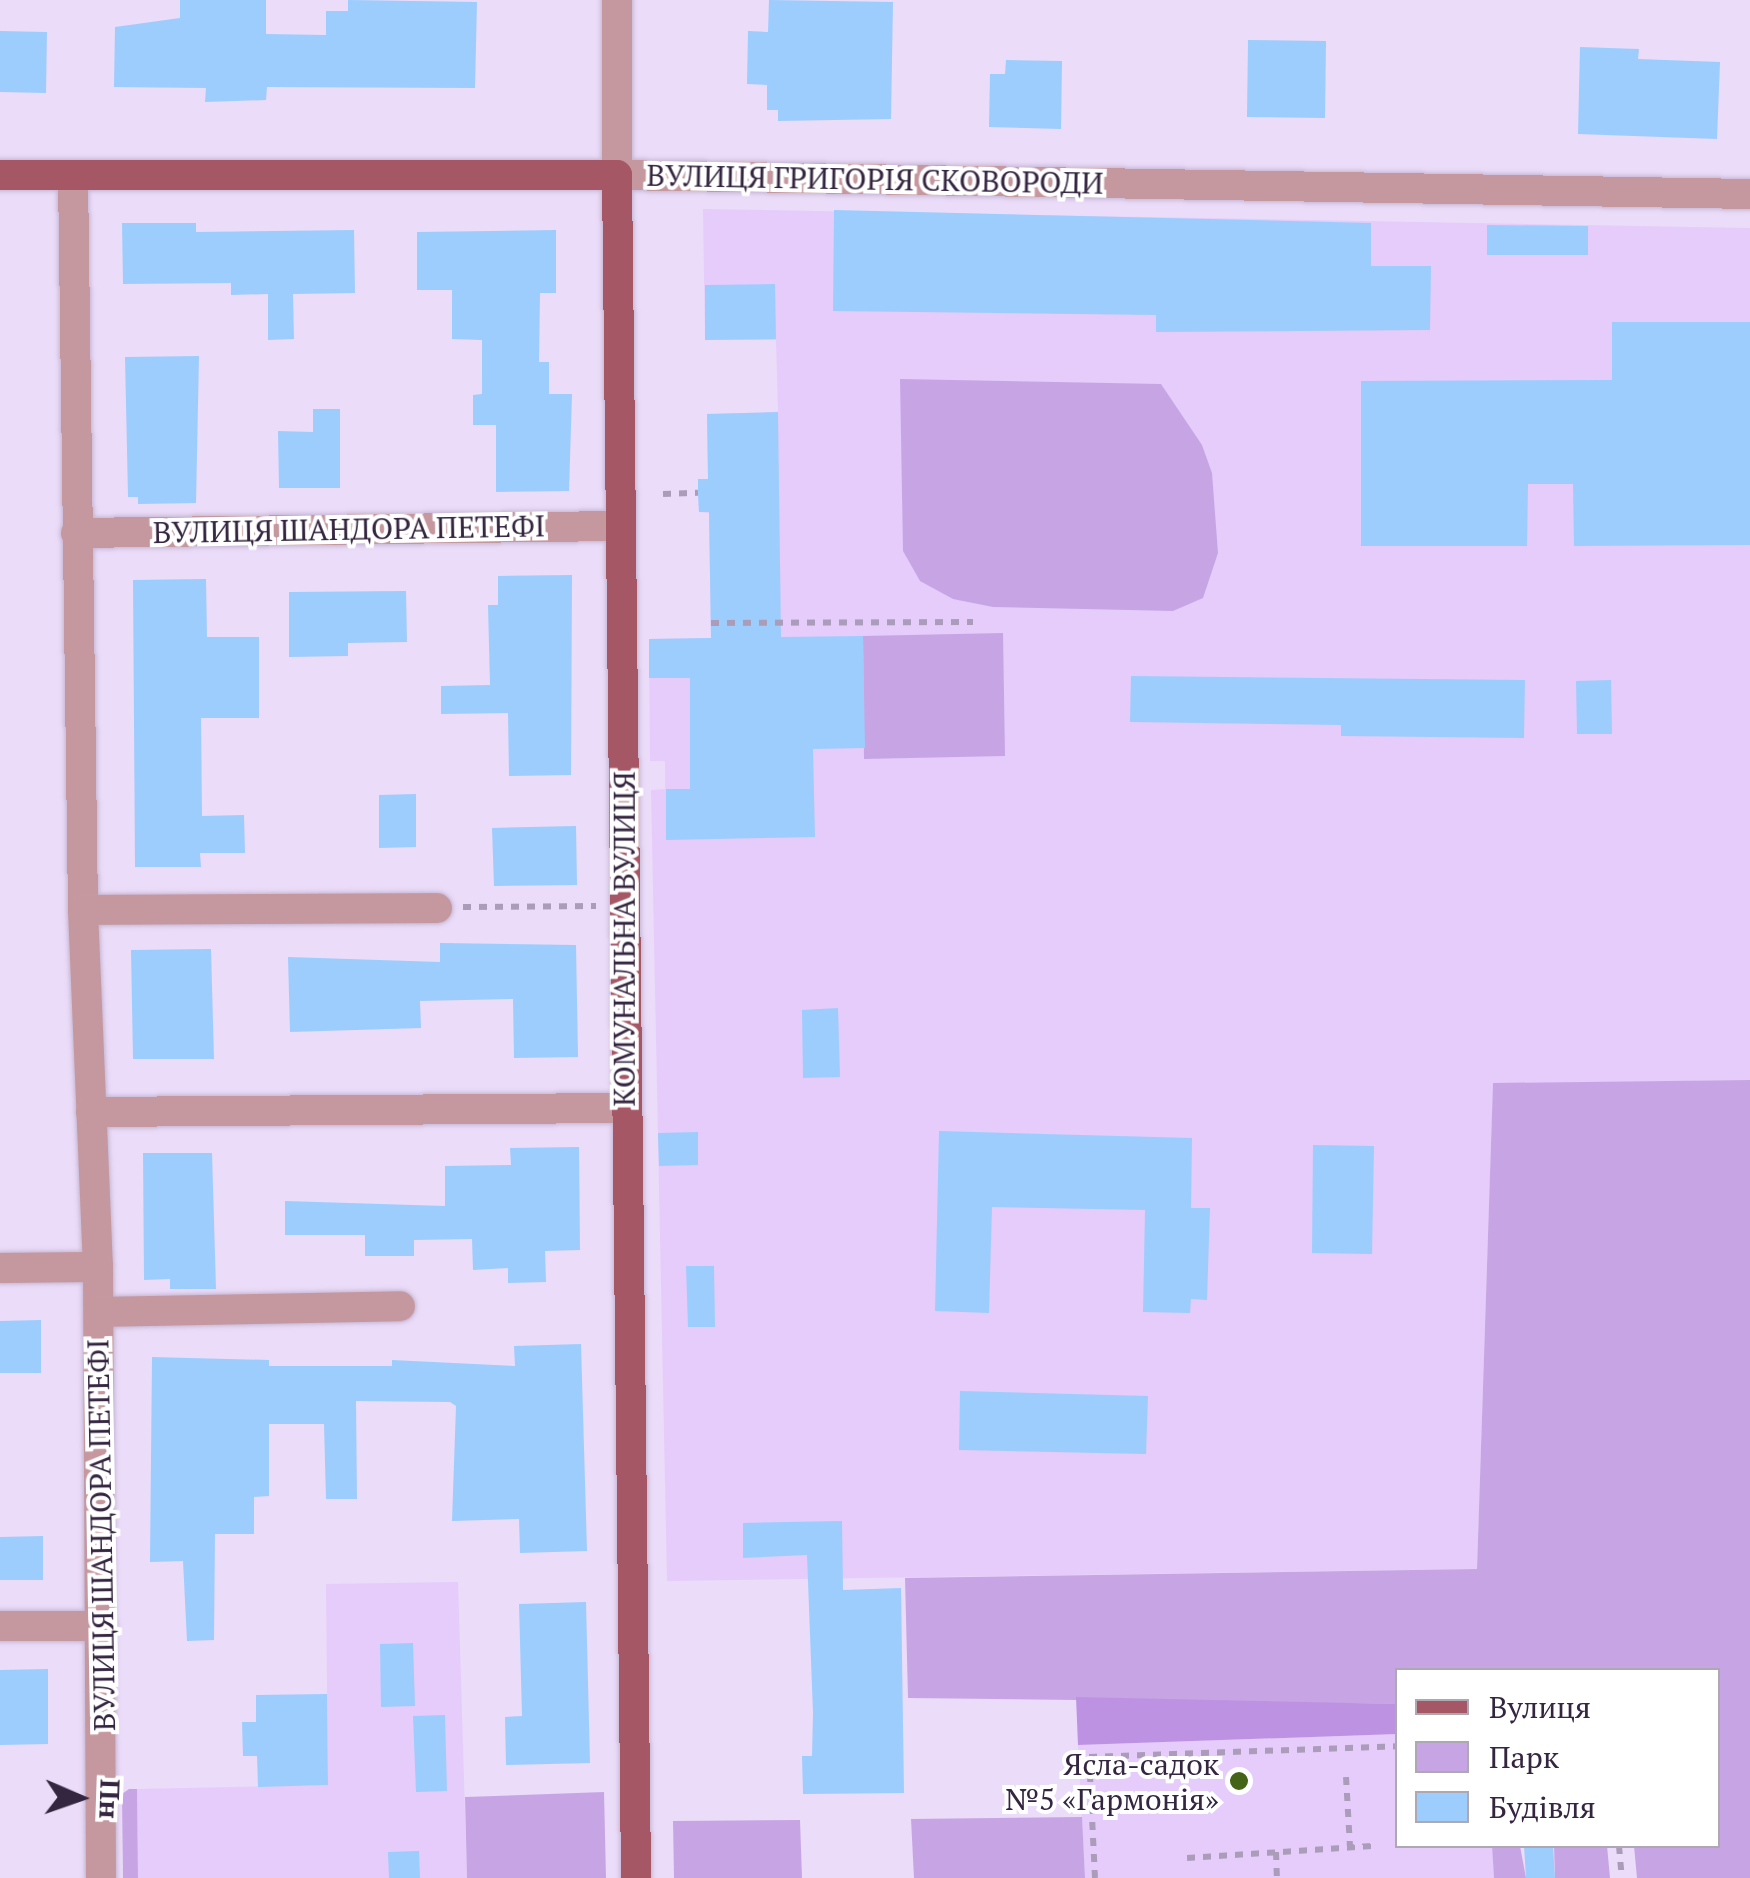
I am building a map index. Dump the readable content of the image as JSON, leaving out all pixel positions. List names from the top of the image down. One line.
{"streets":{"main road":["ВУЛИЦЯ ГРИГОРІЯ СКОВОРОДИ","КОМУНАЛЬНА ВУЛИЦЯ"],"street":["ВУЛИЦЯ ШАНДОРА ПЕТЕФІ"]},"crossings":[["ВУЛИЦЯ ГРИГОРІЯ СКОВОРОДИ","ВУЛИЦЯ ШАНДОРА ПЕТЕФІ"],["ВУЛИЦЯ ГРИГОРІЯ СКОВОРОДИ","КОМУНАЛЬНА ВУЛИЦЯ"],["ВУЛИЦЯ ШАНДОРА ПЕТЕФІ","КОМУНАЛЬНА ВУЛИЦЯ"]],"places":["Ясла-садок №5 «Гармонія»"],"legend":["Вулиця","Парк","Будівля"],"north":"right"}
